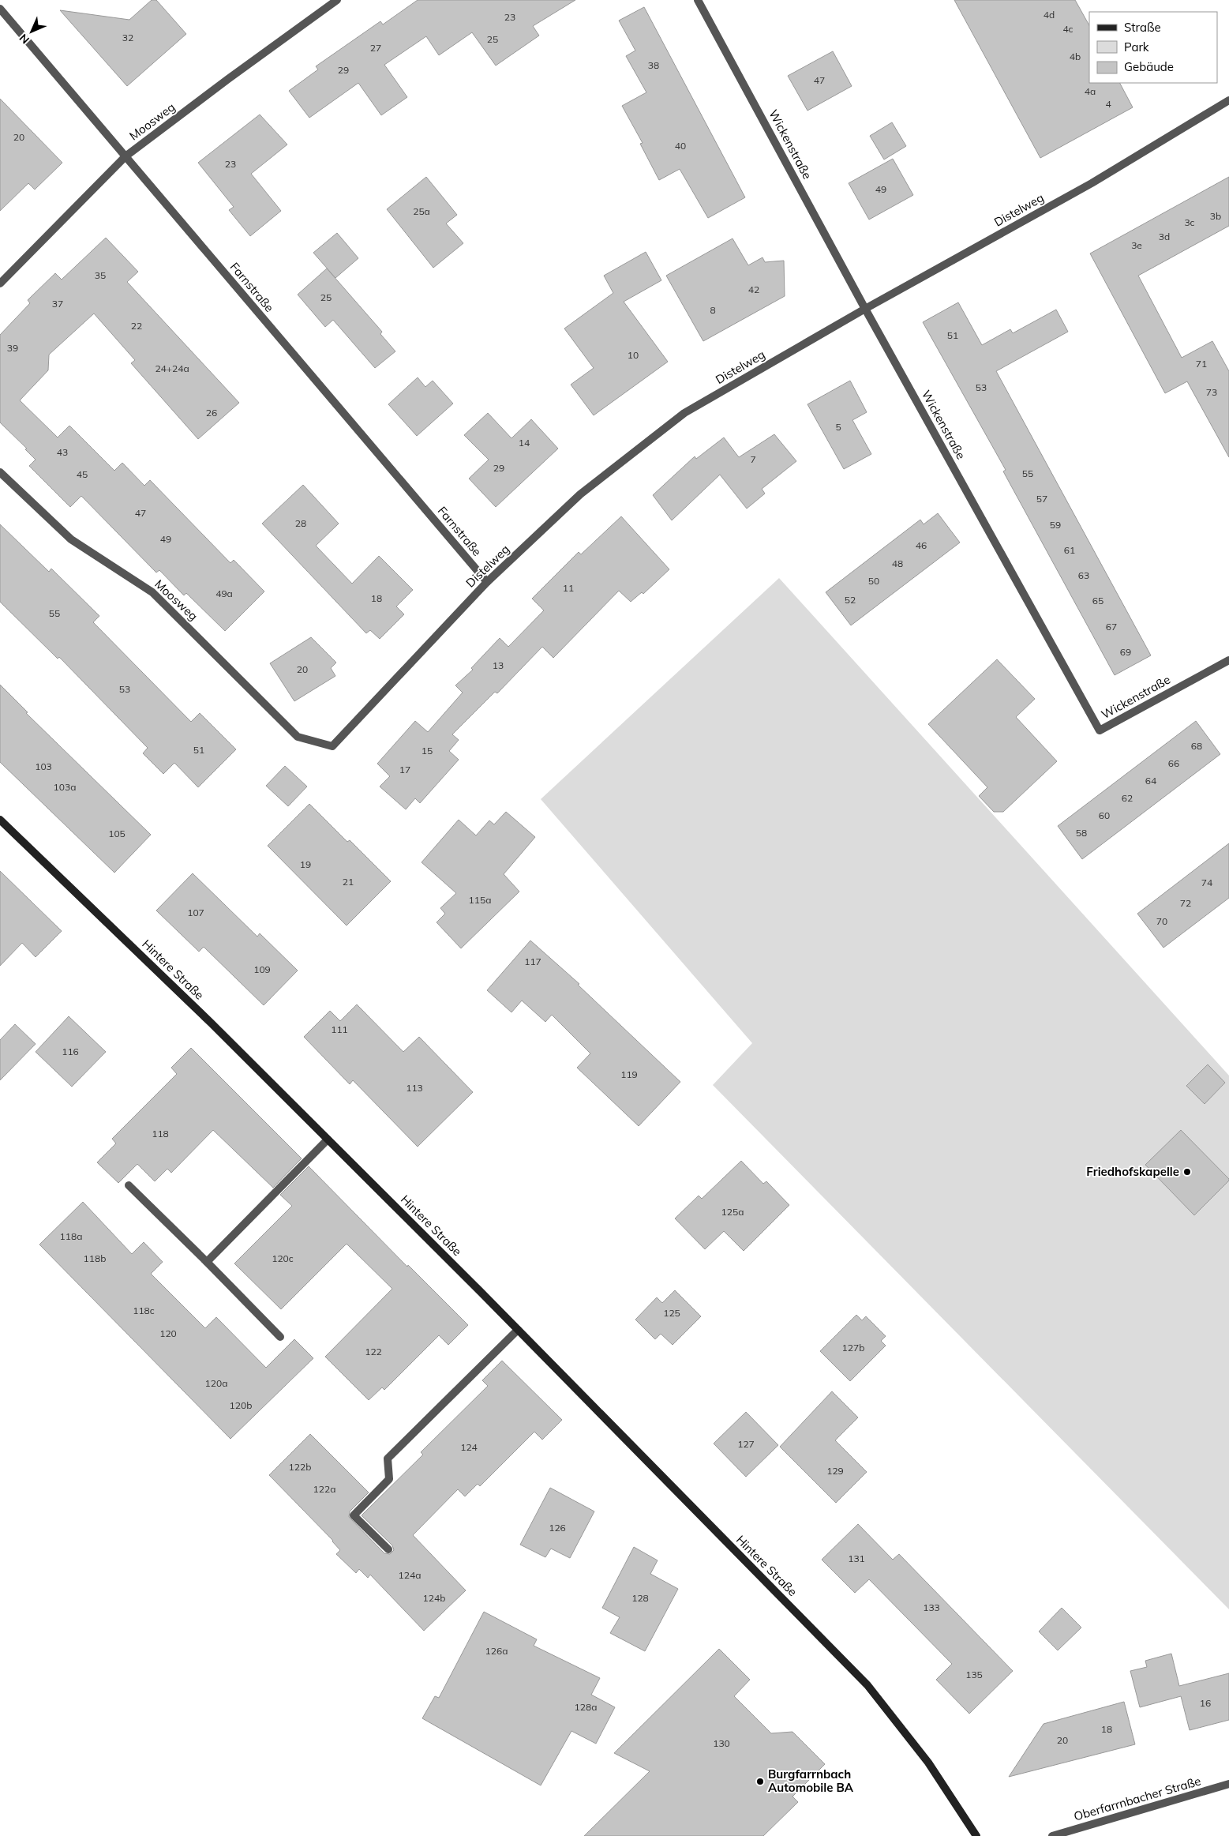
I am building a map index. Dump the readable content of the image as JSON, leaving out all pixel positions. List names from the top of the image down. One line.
{"streets":{"street":["Moosweg","Wickenstraße","Distelweg","Farnstraße","Hintere Straße","Oberfarrnbacher Straße"]},"crossings":[["Moosweg","Distelweg"],["Moosweg","Farnstraße"],["Wickenstraße","Distelweg"],["Distelweg","Farnstraße"]],"places":["Friedhofskapelle","Burgfarrnbach Automobile BA"],"house_numbers":["4d","23","4c","32","25","27","4b","38","29","47","4a","4","20","40","23","49","25a","3b","3c","3d","3e","35","42","25","37","8","22","51","39","10","71","24+24a","53","73","26","5","14","43","7","29","55","45","57","47","28","59","49","46","61","48","63","50","11","49a","18","52","65","55","67","69","13","20","53","68","51","15","66","103","17","64","103a","62","60","58","105","19","21","74","115a","72","107","70","117","109","111","116","119","113","118","125a","118a","118b","120c","118c","125","120","127b","122","120a","120b","127","124","122b","129","122a","126","131","124a","124b","128","133","126a","135","16","128a","18","20","130"],"legend":["Straße","Park","Gebäude"],"north":"bottom left"}
